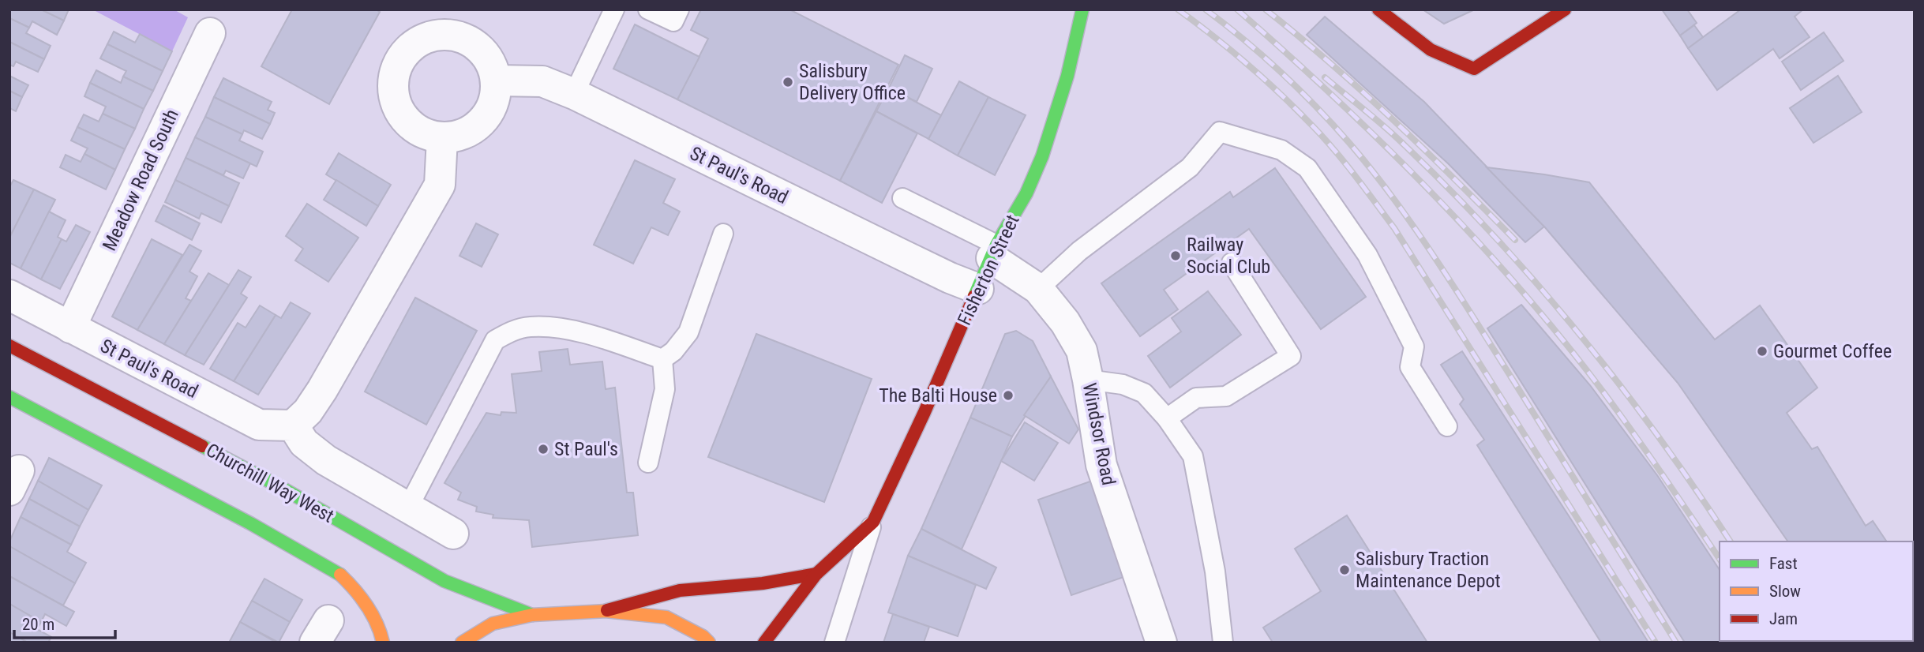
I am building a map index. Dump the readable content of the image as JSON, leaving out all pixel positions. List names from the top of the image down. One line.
{"streets":{"main road":["Fisherton Street","Churchill Way West"],"street":["St Paul's Road","Meadow Road South","Windsor Road"]},"crossings":[["St Paul's Road","Meadow Road South"],["St Paul's Road","Fisherton Street"],["Fisherton Street","Windsor Road"]],"places":["Salisbury Delivery Office","Railway Social Club","Gourmet Coffee","The Balti House","St Paul's","Salisbury Traction Maintenance Depot"],"legend":["Fast","Slow","Jam"],"scale_bar":"20 m"}
